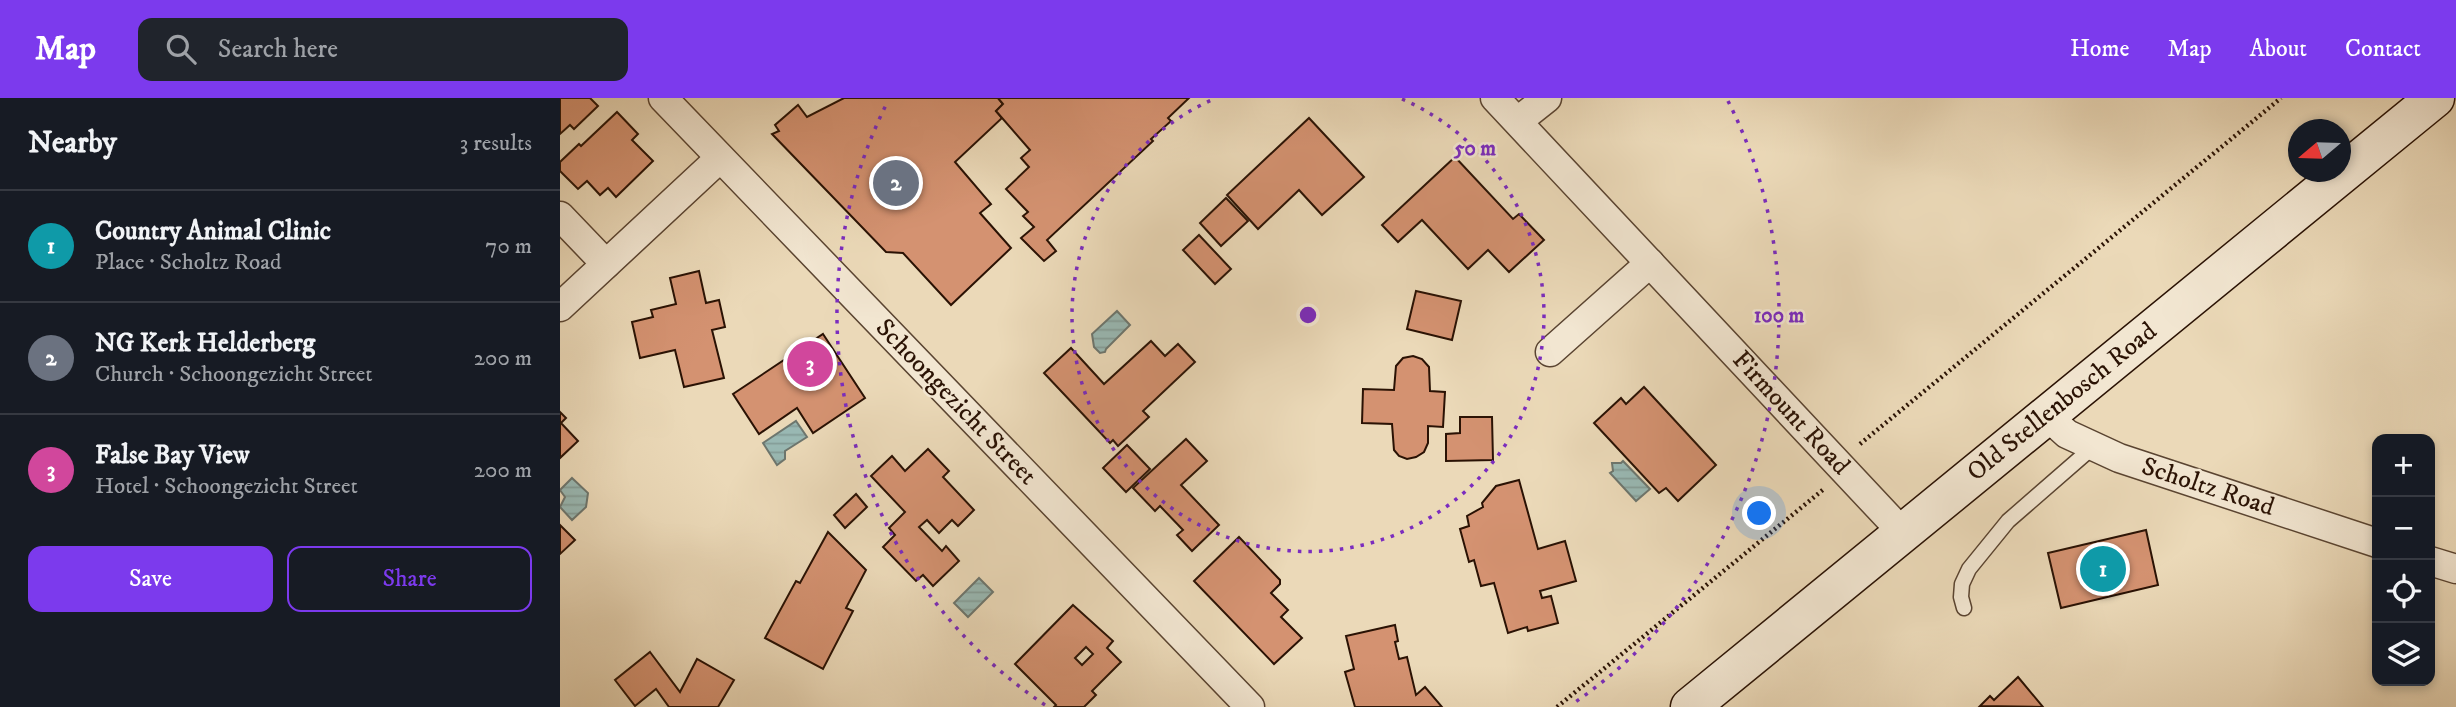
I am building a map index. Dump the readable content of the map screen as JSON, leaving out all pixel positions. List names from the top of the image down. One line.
{"streets":{"street":["Schoongezicht Street","Old Stellenbosch Road","Firmount Road","Scholtz Road"]},"crossings":[["Old Stellenbosch Road","Firmount Road"],["Old Stellenbosch Road","Scholtz Road"]],"north":"left","page":{"header":"Map","search":"Search here","nav":["Home","Map","About","Contact"],"heading":["Nearby","3 results"],"pins":["2","3","1"],"list":[{"mark":"1","name":"Country Animal Clinic","note":"Place · Scholtz Road","value":"70 m"},{"mark":"2","name":"NG Kerk Helderberg","note":"Church · Schoongezicht Street","value":"200 m"},{"mark":"3","name":"False Bay View","note":"Hotel · Schoongezicht Street","value":"200 m"}],"map_buttons":["+","−"],"buttons":["Save","Share"]},"rings":["50 m","100 m"]}
